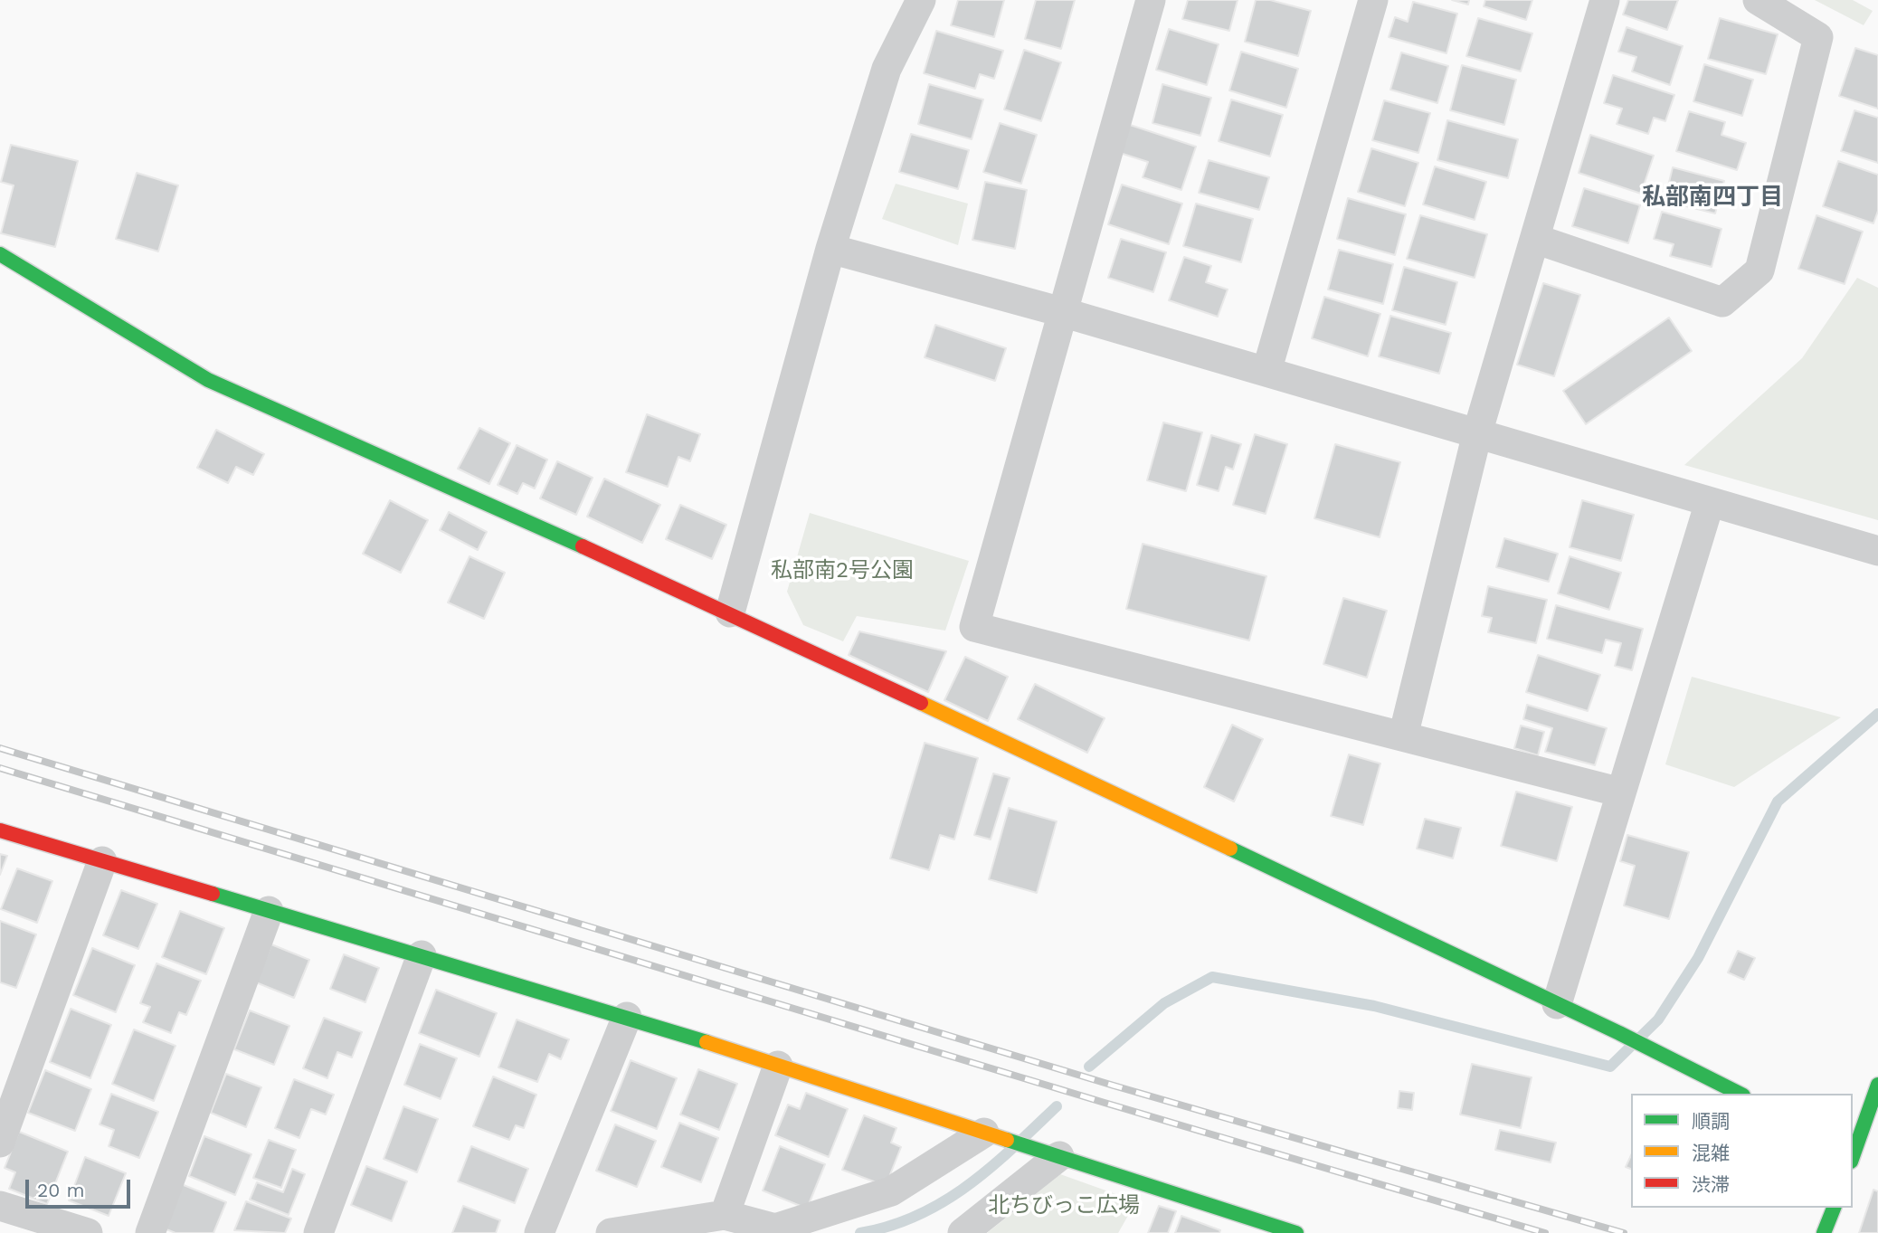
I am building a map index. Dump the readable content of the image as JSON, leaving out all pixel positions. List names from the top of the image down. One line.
{"districts":["私部南四丁目"],"parks":["私部南2号公園","北ちびっこ広場"],"legend":["順調","混雑","渋滞"],"scale_bar":"20 m"}
